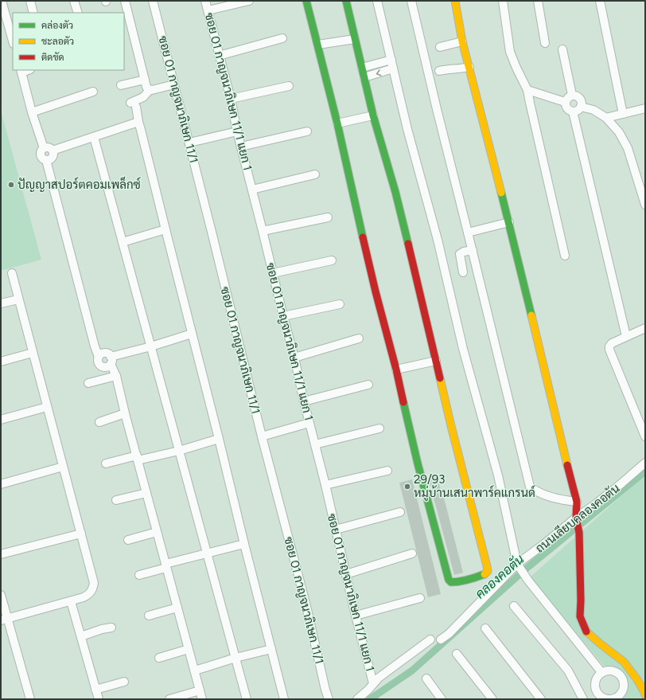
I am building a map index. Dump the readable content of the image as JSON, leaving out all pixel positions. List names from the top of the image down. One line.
{"streets":{"street":["ซอย 01 กาญจนาภิเษก 11/1 แยก 1","ซอย 01 กาญจนาภิเษก 11/1","ถนนเลียบคลองคอตัน"]},"water":["คลองคอตัน"],"places":["ปัญญาสปอร์ตคอมเพล็กซ์","29/93 หมู่บ้านเสนาพาร์คแกรนด์"],"legend":["คล่องตัว","ชะลอตัว","ติดขัด"]}
